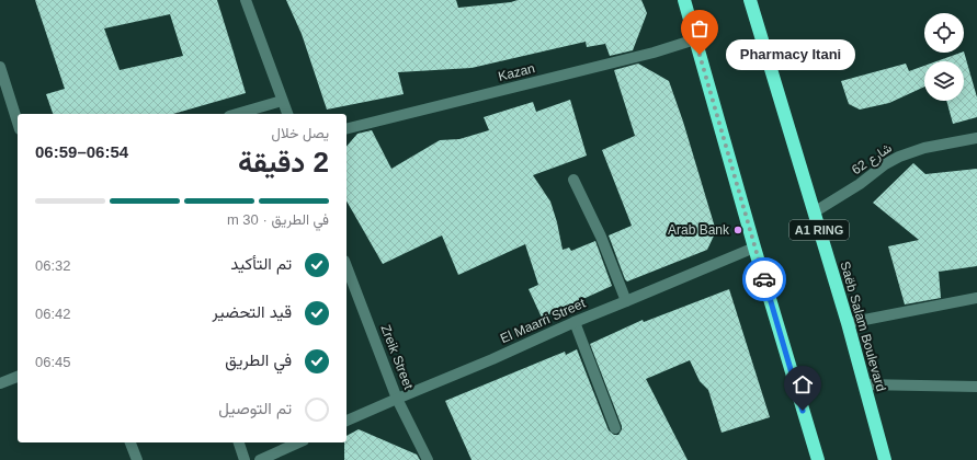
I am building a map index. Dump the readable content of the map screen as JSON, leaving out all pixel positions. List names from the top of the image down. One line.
{"streets":{"highway":["A1 RING","Saëb Salam Boulevard"],"street":["Kazan","شارع 62","El Maarri Street","Zreik Street"]},"crossings":[["شارع 62","Saëb Salam Boulevard"],["El Maarri Street","Zreik Street"]],"places":["Pharmacy Itani","Arab Bank"],"page":{"bubble":"Pharmacy Itani","heading":["2 دقيقة","يصل خلال","06:54–06:59"],"bar":"في الطريق · 30 m","list":[["تم التأكيد","06:32"],["قيد التحضير","06:42"],["في الطريق","06:45"],"تم التوصيل"]}}
